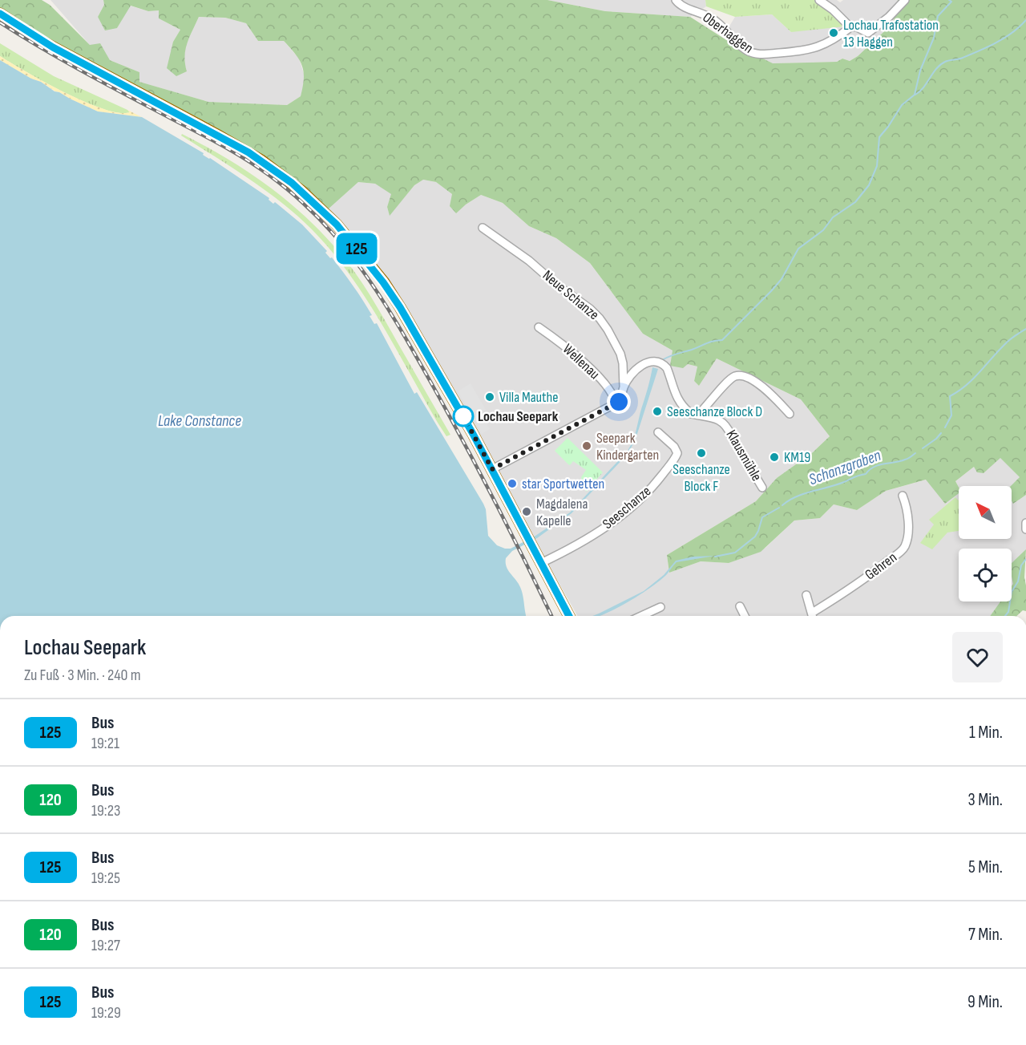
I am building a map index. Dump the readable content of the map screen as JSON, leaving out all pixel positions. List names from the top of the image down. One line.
{"streets":{"street":["Oberhaggen","Neue Schanze","Wellenau","Klausmühle","Seeschanze","Gehren"]},"crossings":[["Neue Schanze","Klausmühle"],["Wellenau","Klausmühle"]],"water":["Lake Constance","Schanzgraben"],"places":["Lochau Trafostation 13 Haggen","Villa Mauthe","Seeschanze Block D","Lochau Seepark","Seepark Kindergarten","Seeschanze Block F","KM19","star Sportwetten","Magdalena Kapelle"],"lines":["bus line 125"],"north":"top left","page":{"on_map":"125","heading":["Lochau Seepark","Zu Fuß · 3 Min. · 240 m"],"list":[{"mark":"125","name":"Bus","note":"19:21","value":"1 Min."},{"mark":"120","name":"Bus","note":"19:23","value":"3 Min."},{"mark":"125","name":"Bus","note":"19:25","value":"5 Min."},{"mark":"120","name":"Bus","note":"19:27","value":"7 Min."},{"mark":"125","name":"Bus","note":"19:29","value":"9 Min."}]}}
